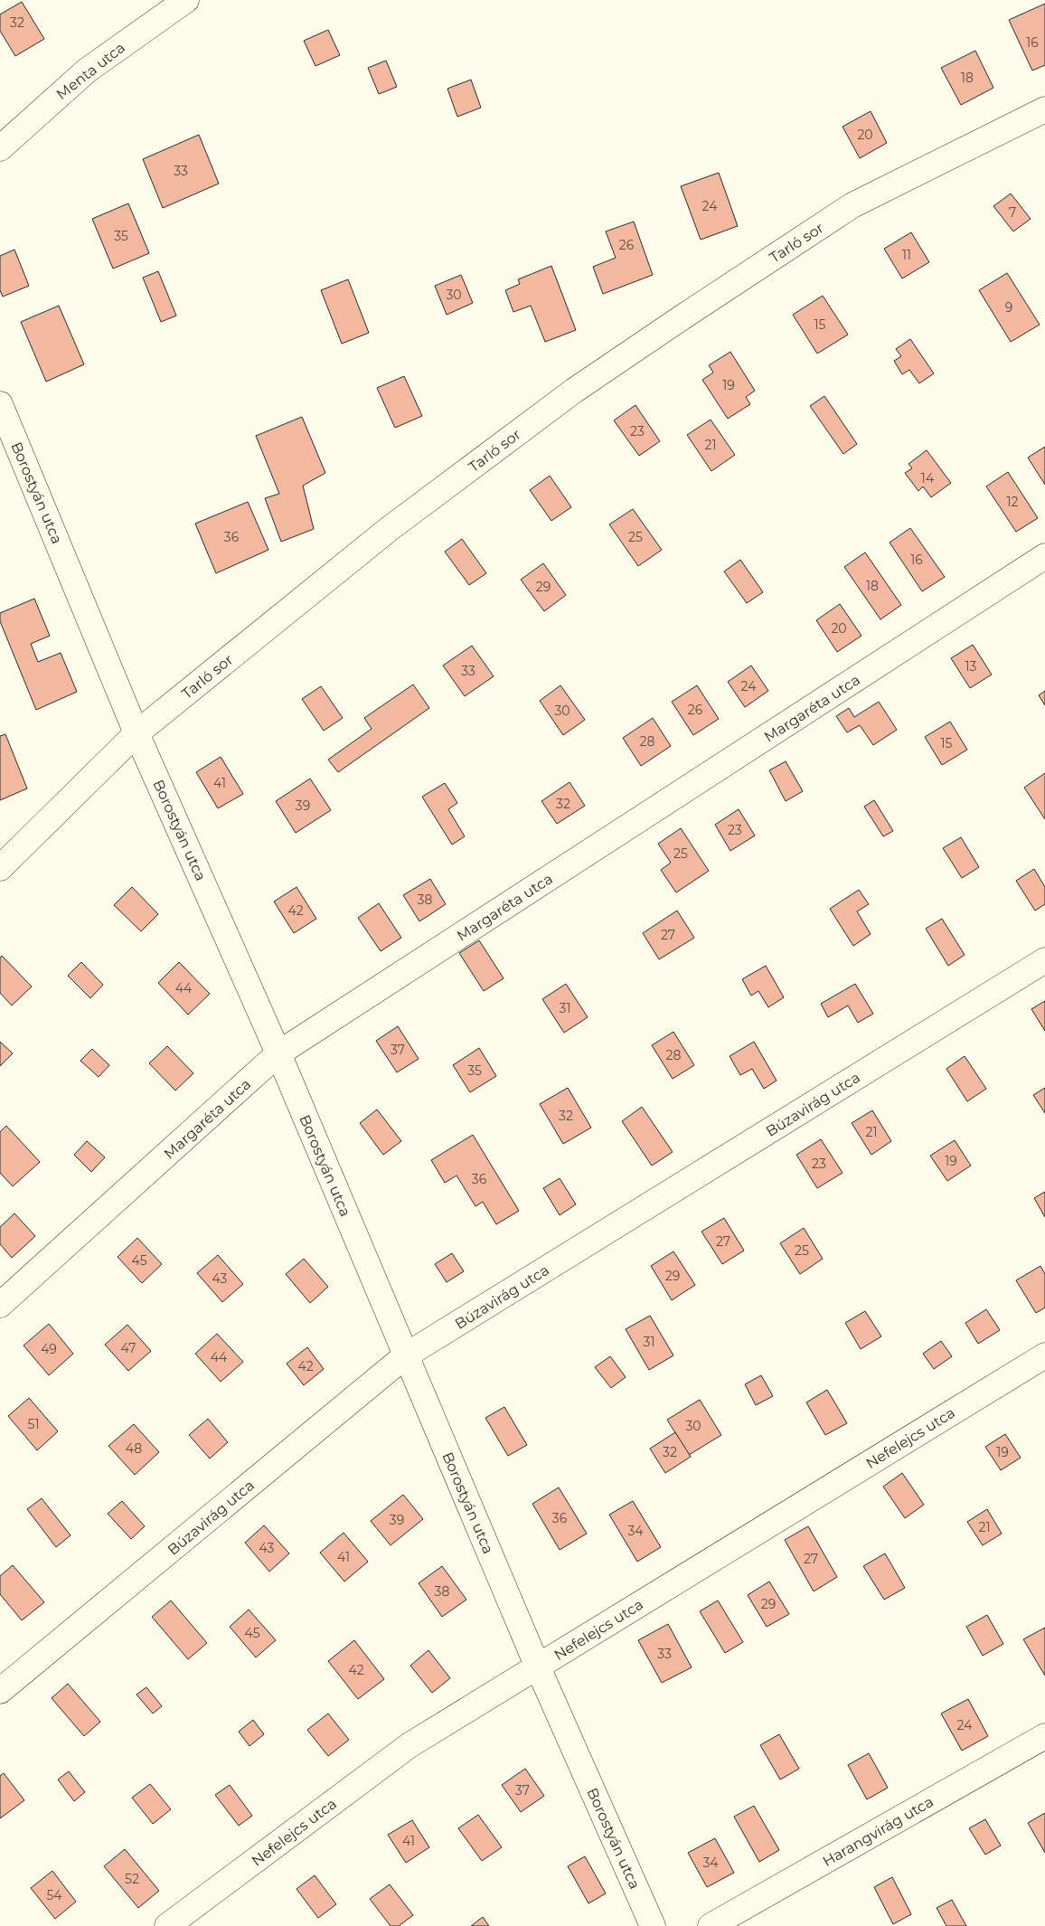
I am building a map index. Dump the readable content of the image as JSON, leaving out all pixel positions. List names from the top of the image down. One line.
{"streets":{"street":["Menta utca","Tarló sor","Borostyán utca","Margaréta utca","Búzavirág utca","Nefelejcs utca","Harangvirág utca"]},"crossings":[["Tarló sor","Borostyán utca"],["Borostyán utca","Margaréta utca"],["Borostyán utca","Búzavirág utca"],["Borostyán utca","Nefelejcs utca"]],"house_numbers":["32","16","18","20","33","24","7","35","26","11","30","9","15","19","23","21","14","12","36","25","16","18","29","20","13","33","24","26","30","28","15","41","32","39","23","25","38","42","27","44","31","37","28","35","32","21","19","23","36","27","25","45","29","43","31","47","49","44","42","51","30","48","32","19","36","39","21","34","43","41","27","38","29","45","33","42","24","37","41","34","52","54"]}
